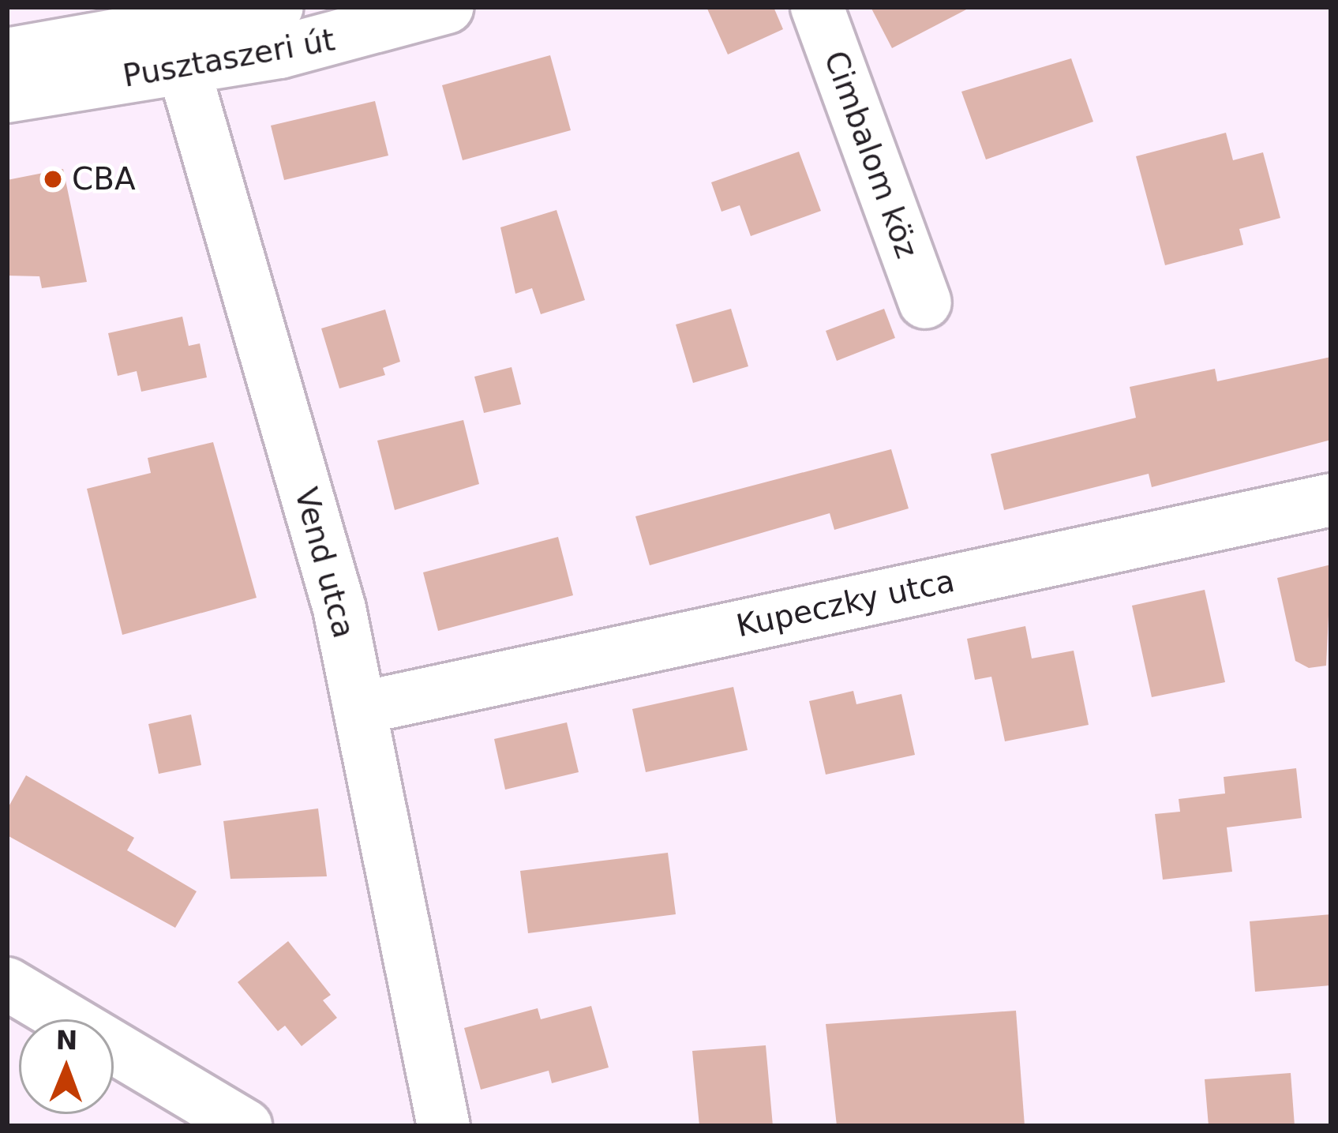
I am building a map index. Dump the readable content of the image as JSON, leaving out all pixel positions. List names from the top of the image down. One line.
{"streets":{"street":["Pusztaszeri út","Cimbalom köz","Vend utca","Kupeczky utca"]},"crossings":[["Pusztaszeri út","Vend utca"],["Vend utca","Kupeczky utca"]],"places":["CBA"],"north":"top"}
